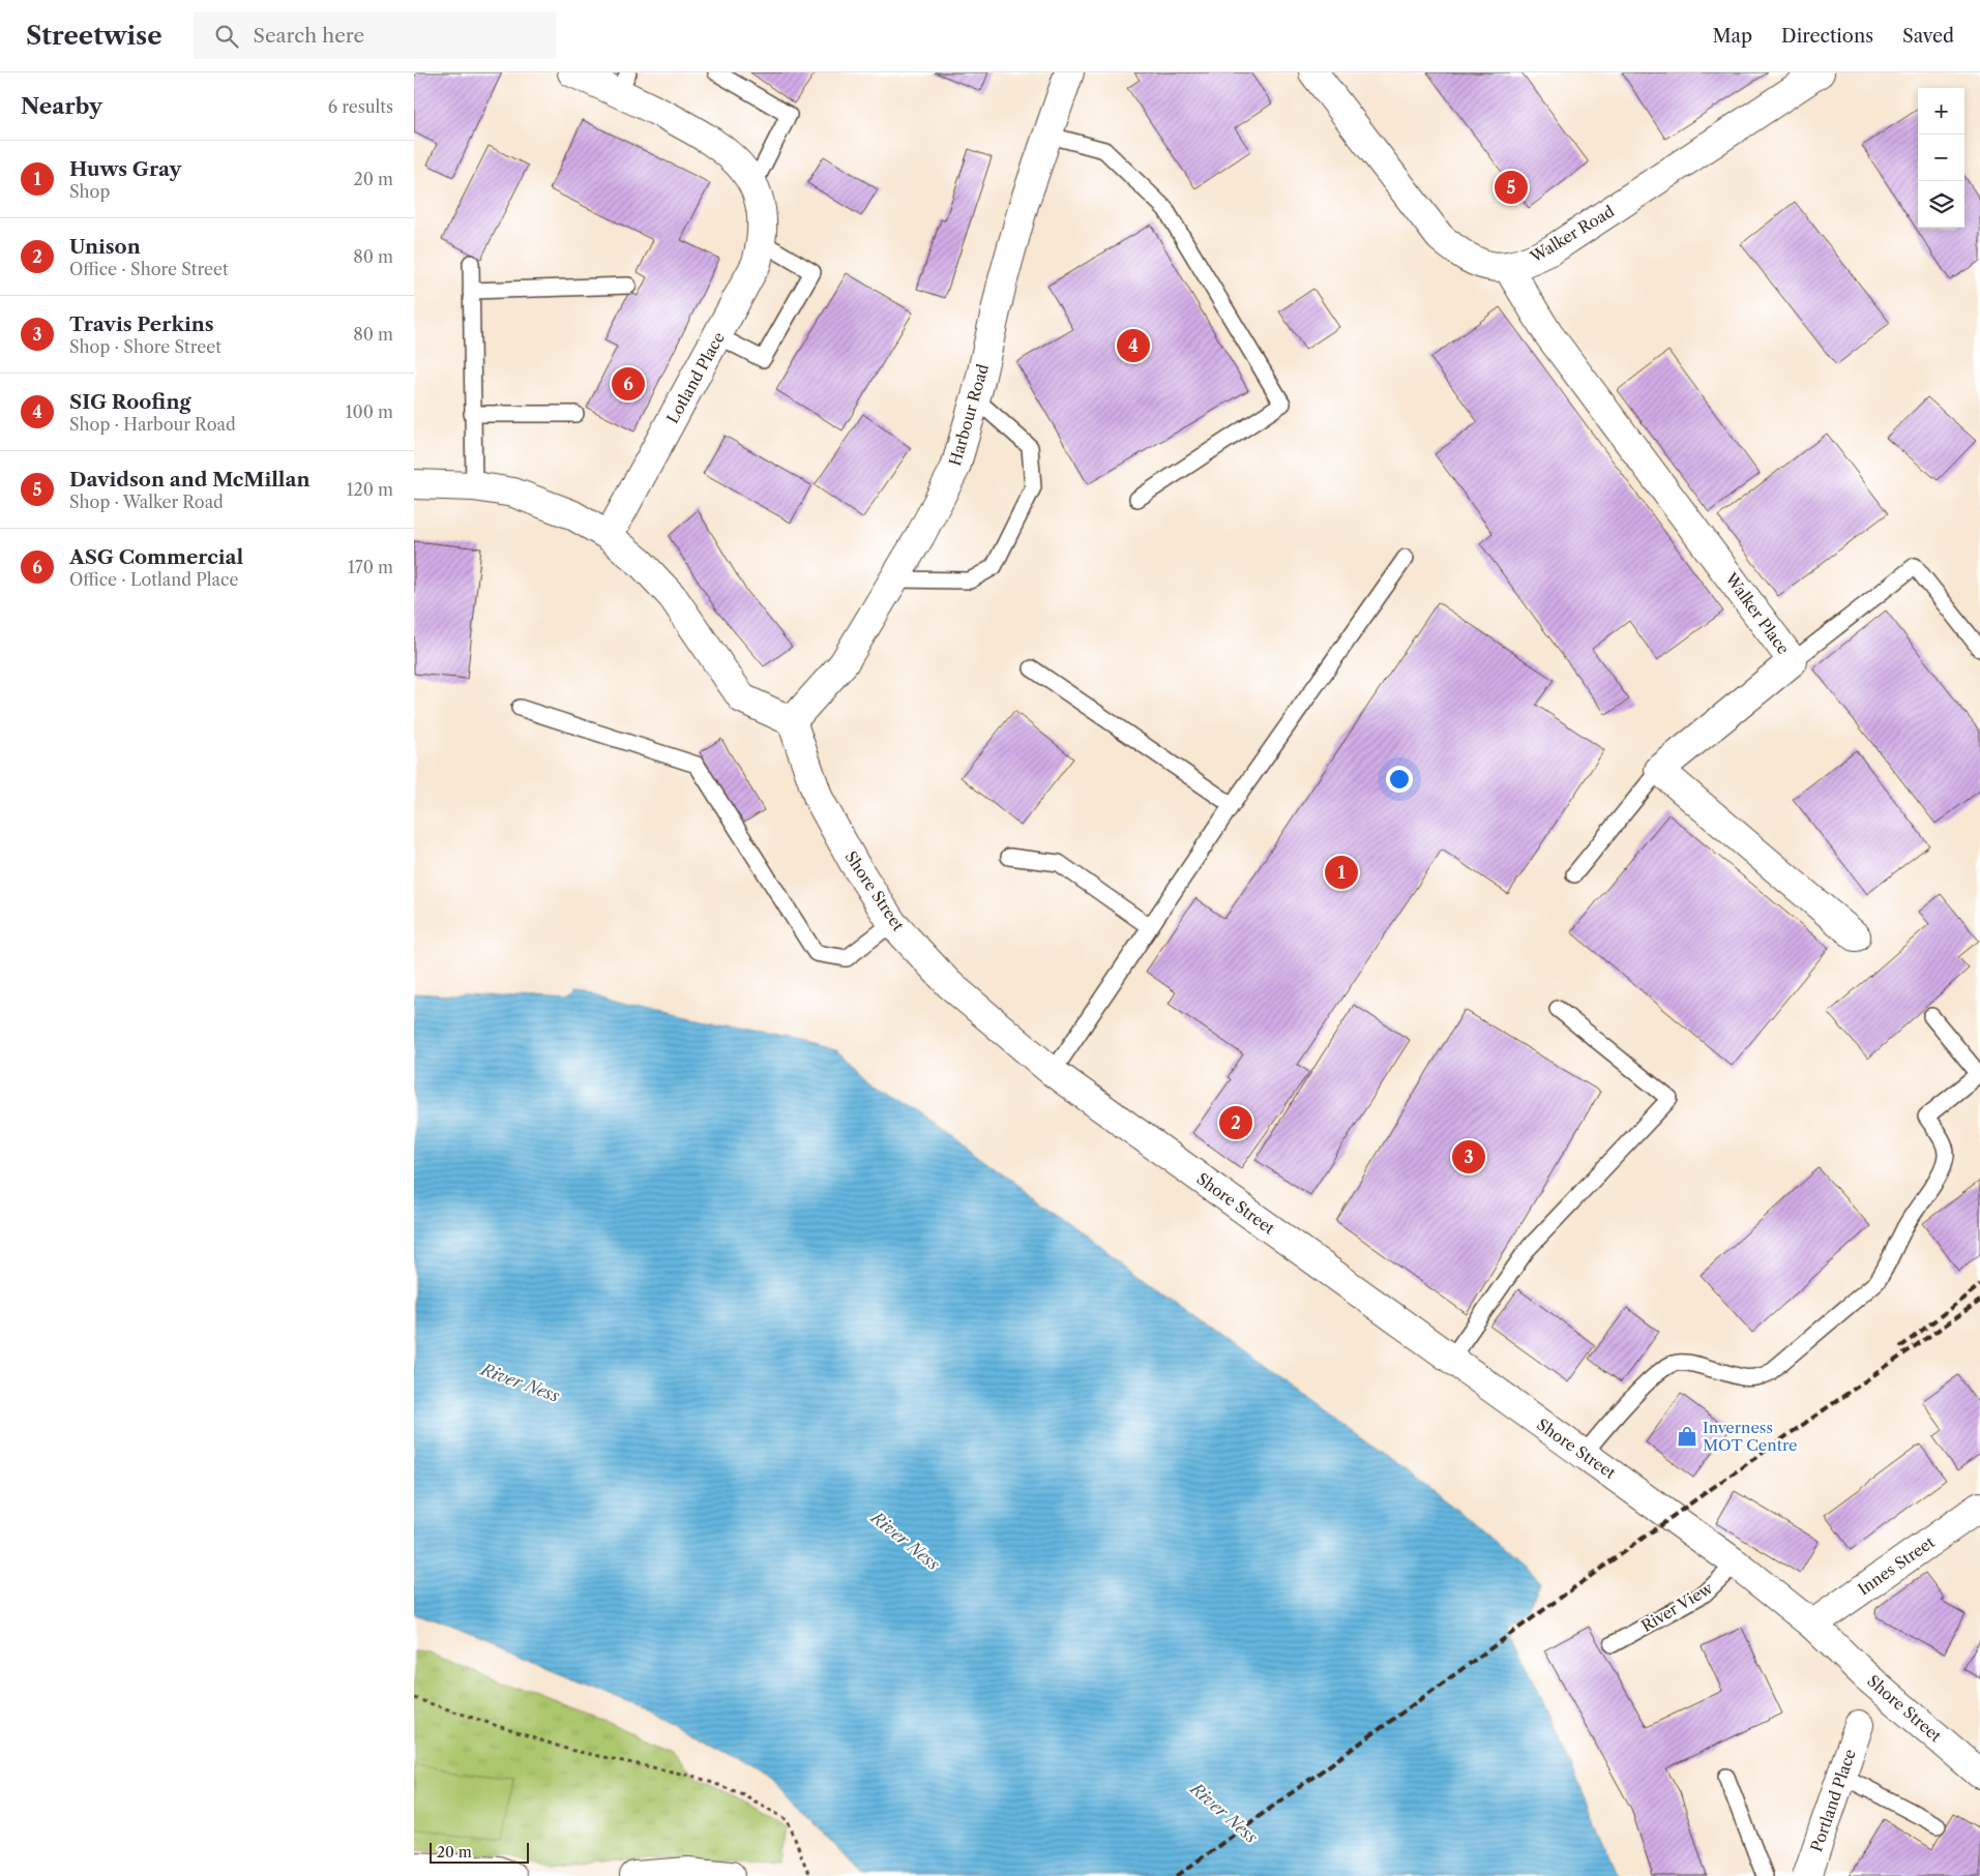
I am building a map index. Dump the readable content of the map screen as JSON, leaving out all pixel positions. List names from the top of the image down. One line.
{"streets":{"street":["Walker Road","Lotland Place","Harbour Road","Walker Place","Shore Street","Innes Street","Portland Place"],"lane":["River View"]},"crossings":[["Walker Road","Walker Place"],["Harbour Road","Shore Street"],["Shore Street","Innes Street"],["Shore Street","River View"]],"water":["River Ness"],"places":{"shop":["Inverness MOT Centre"]},"scale_bar":"20 m","page":{"header":"Streetwise","search":"Search here","nav":["Map","Directions","Saved"],"heading":["Nearby","6 results"],"map_buttons":["+","−"],"list":[{"mark":"1","name":"Huws Gray","note":"Shop","value":"20 m"},{"mark":"2","name":"Unison","note":"Office · Shore Street","value":"80 m"},{"mark":"3","name":"Travis Perkins","note":"Shop · Shore Street","value":"80 m"},{"mark":"4","name":"SIG Roofing","note":"Shop · Harbour Road","value":"100 m"},{"mark":"5","name":"Davidson and McMillan","note":"Shop · Walker Road","value":"120 m"},{"mark":"6","name":"ASG Commercial","note":"Office · Lotland Place","value":"170 m"}],"pins":["5","4","6","1","2","3"],"scale":"20 m"}}
